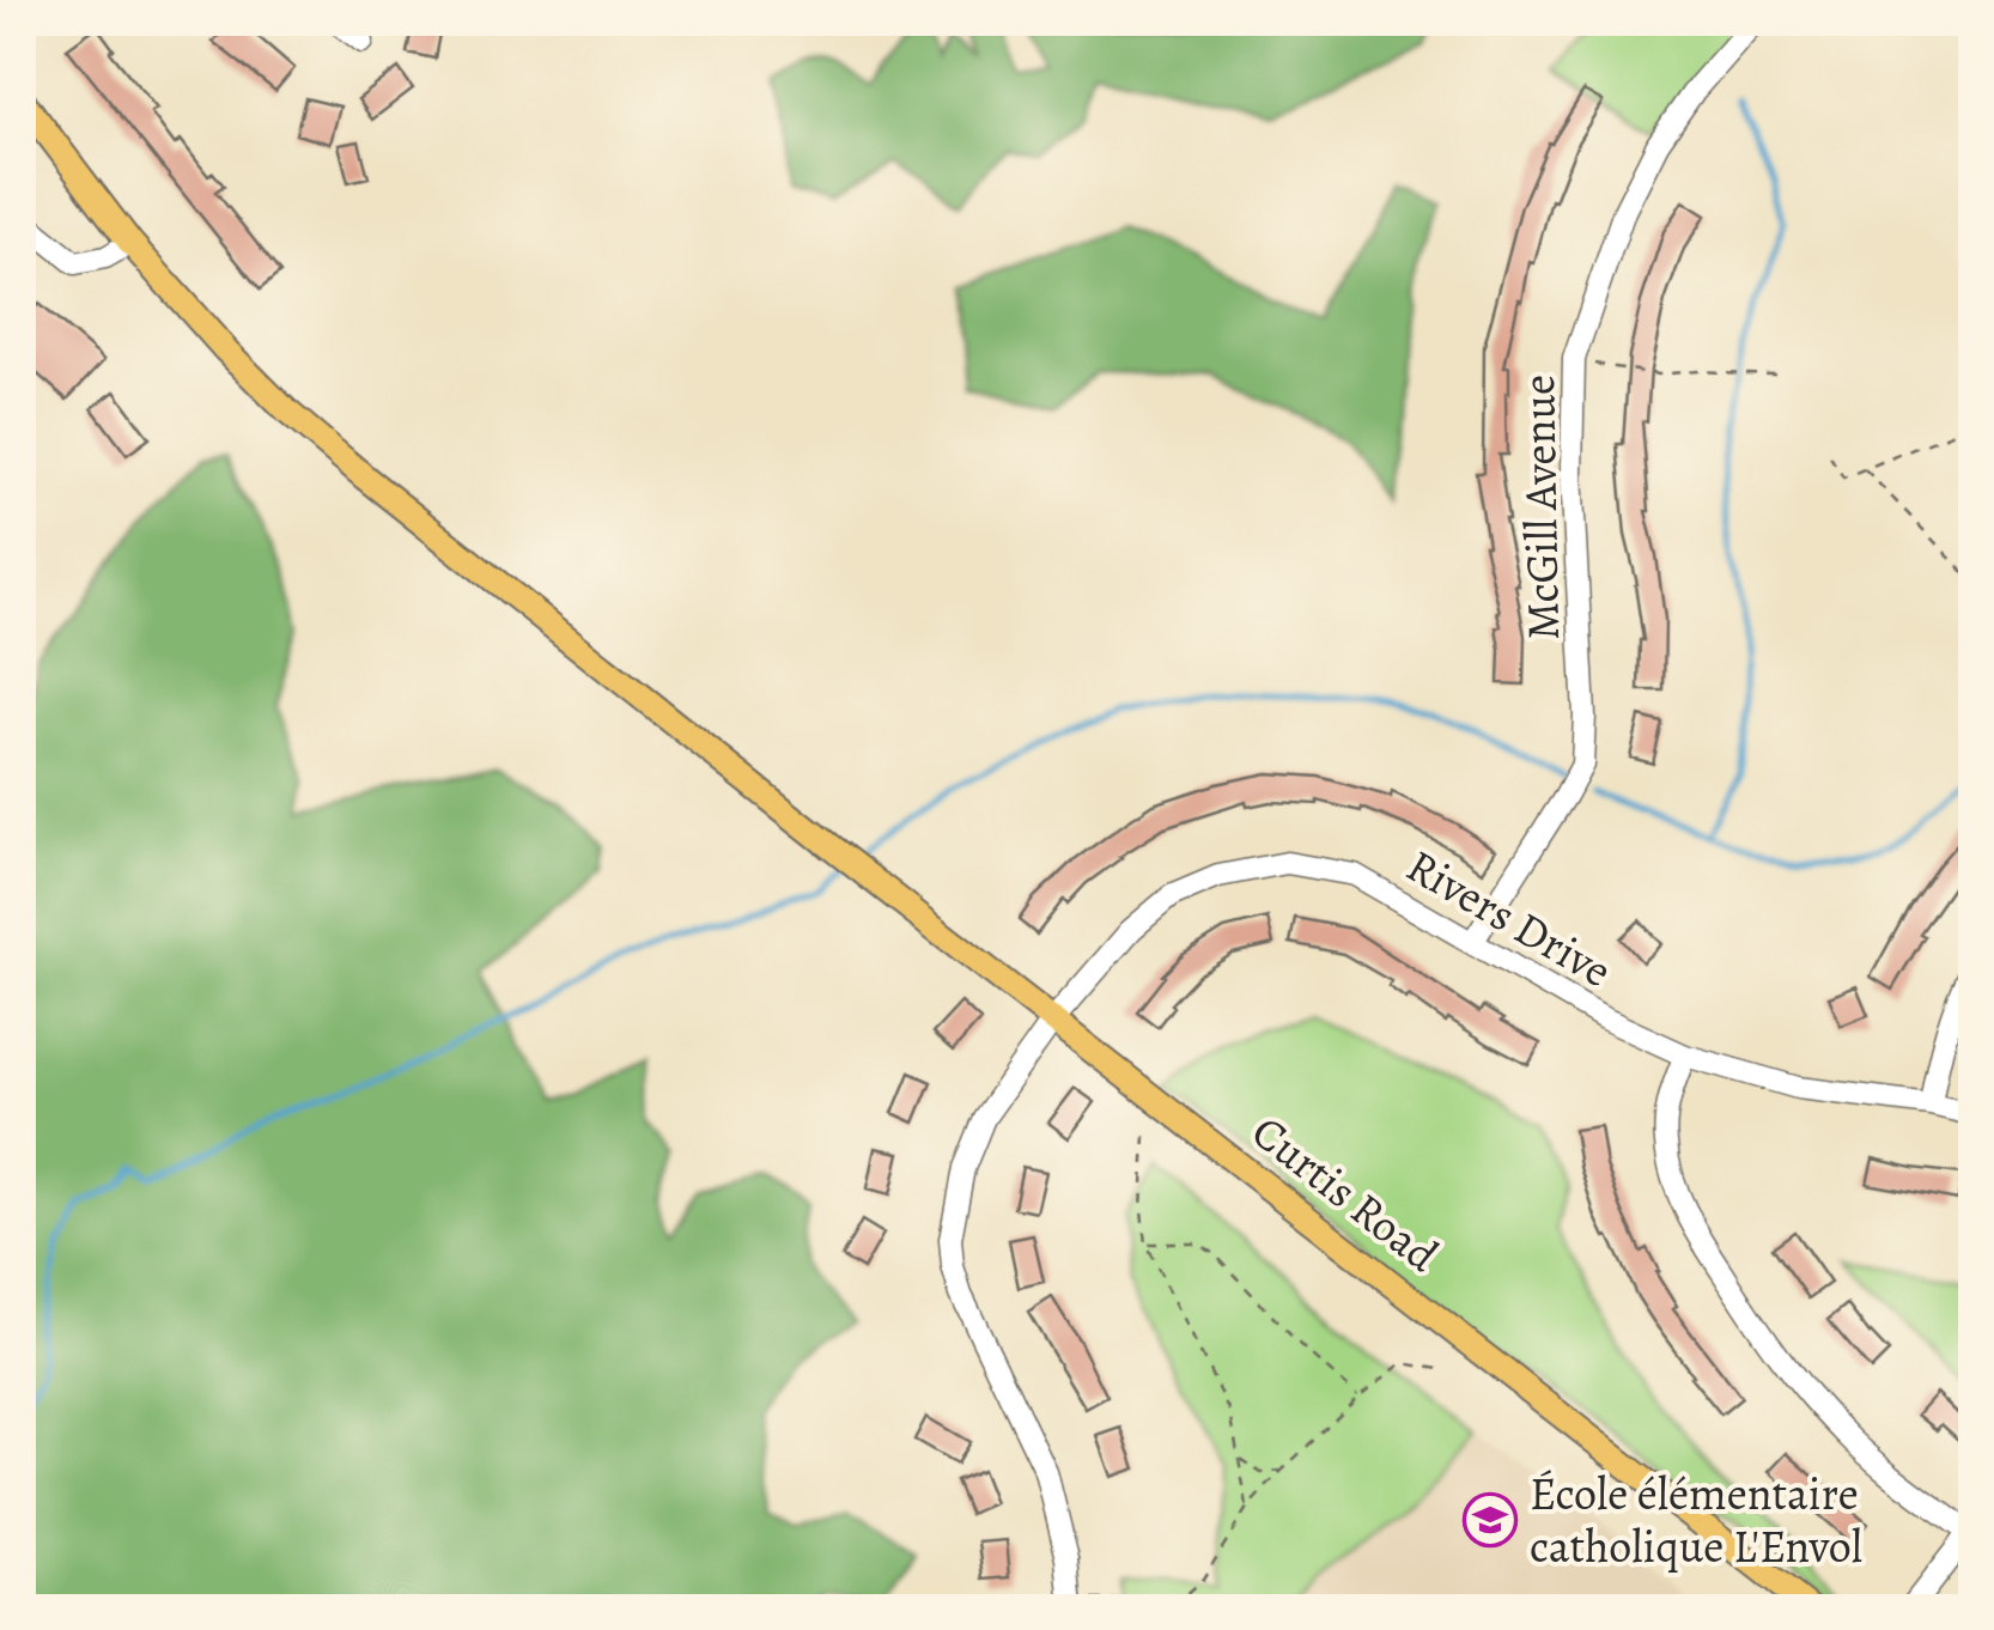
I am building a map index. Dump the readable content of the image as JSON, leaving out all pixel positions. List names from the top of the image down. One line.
{"streets":{"main road":["Curtis Road"],"street":["McGill Avenue","Rivers Drive"]},"crossings":[["McGill Avenue","Rivers Drive"],["Rivers Drive","Curtis Road"]],"places":{"school or university":["École élémentaire catholique L'Envol"]}}
